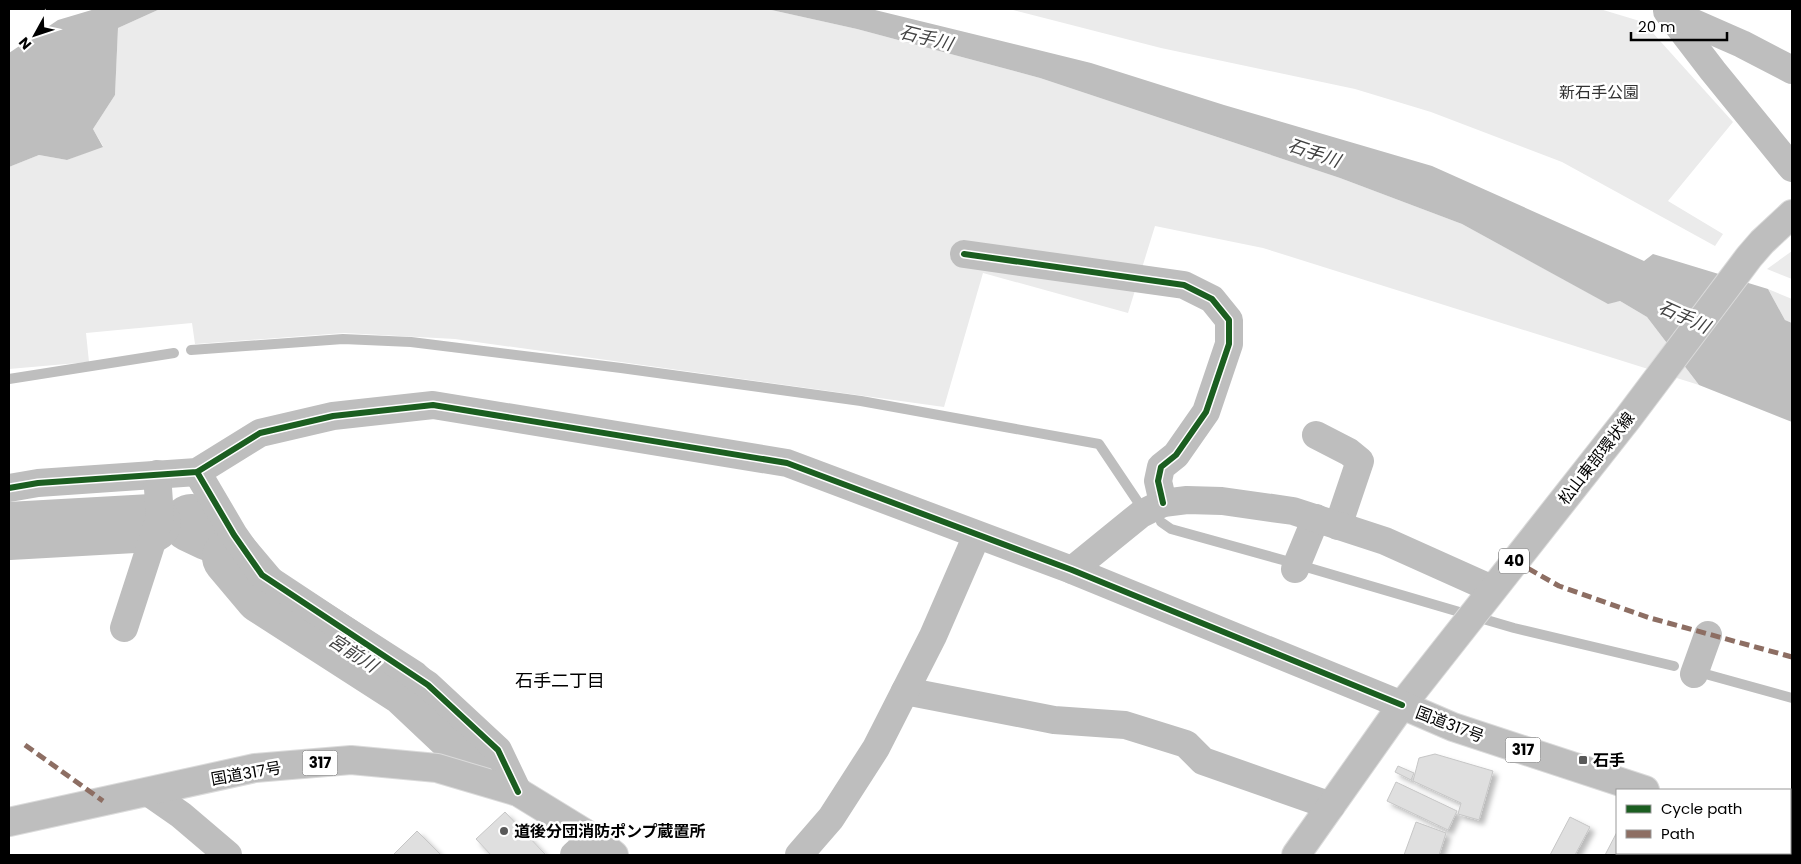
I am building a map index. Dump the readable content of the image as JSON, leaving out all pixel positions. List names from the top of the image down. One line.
{"streets":{"main road":["松山東部環状線","40","国道317号","317"]},"crossings":[["松山東部環状線","国道317号"]],"districts":["石手二丁目"],"water":["石手川","宮前川"],"parks":["新石手公園"],"places":{"transit":["石手"],"other":["道後分団消防ポンプ蔵置所"]},"legend":["Cycle path","Path"],"scale_bar":"20 m","north":"bottom left"}
